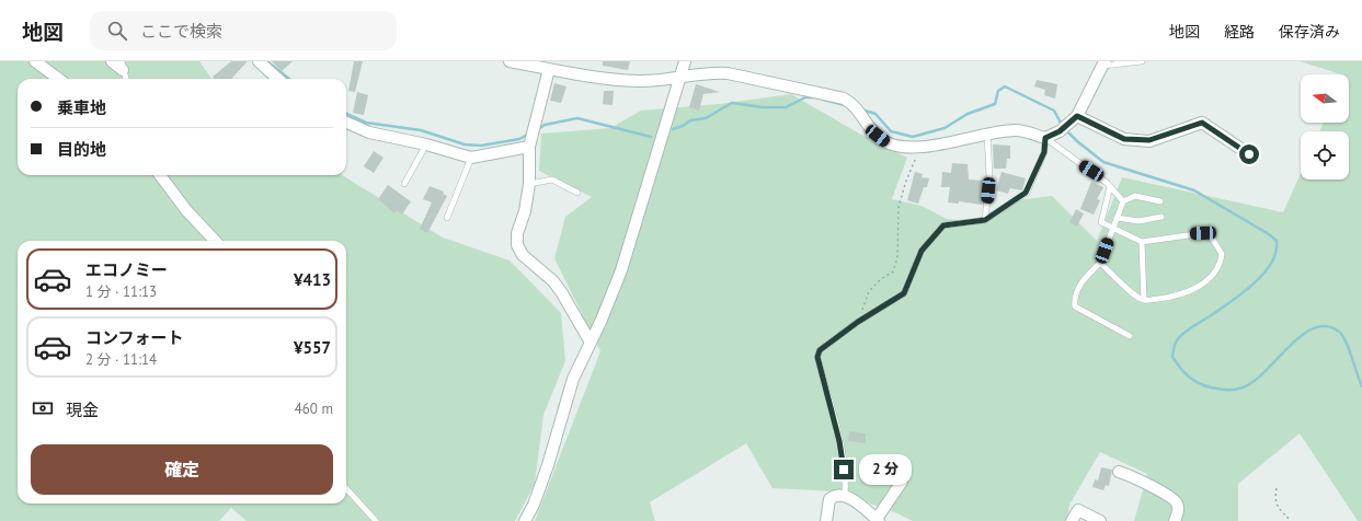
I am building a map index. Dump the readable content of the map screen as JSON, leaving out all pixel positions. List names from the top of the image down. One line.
{"north":"left","page":{"header":"地図","search":"ここで検索","nav":["地図","経路","保存済み"],"banner":["乗車地","目的地"],"list":[{"name":"エコノミー","note":"1 分 · 11:13","value":"¥413"},{"name":"コンフォート","note":"2 分 · 11:14","value":"¥557"}],"pay":["現金","460 m"],"buttons":"確定","bubble":"2 分"}}
